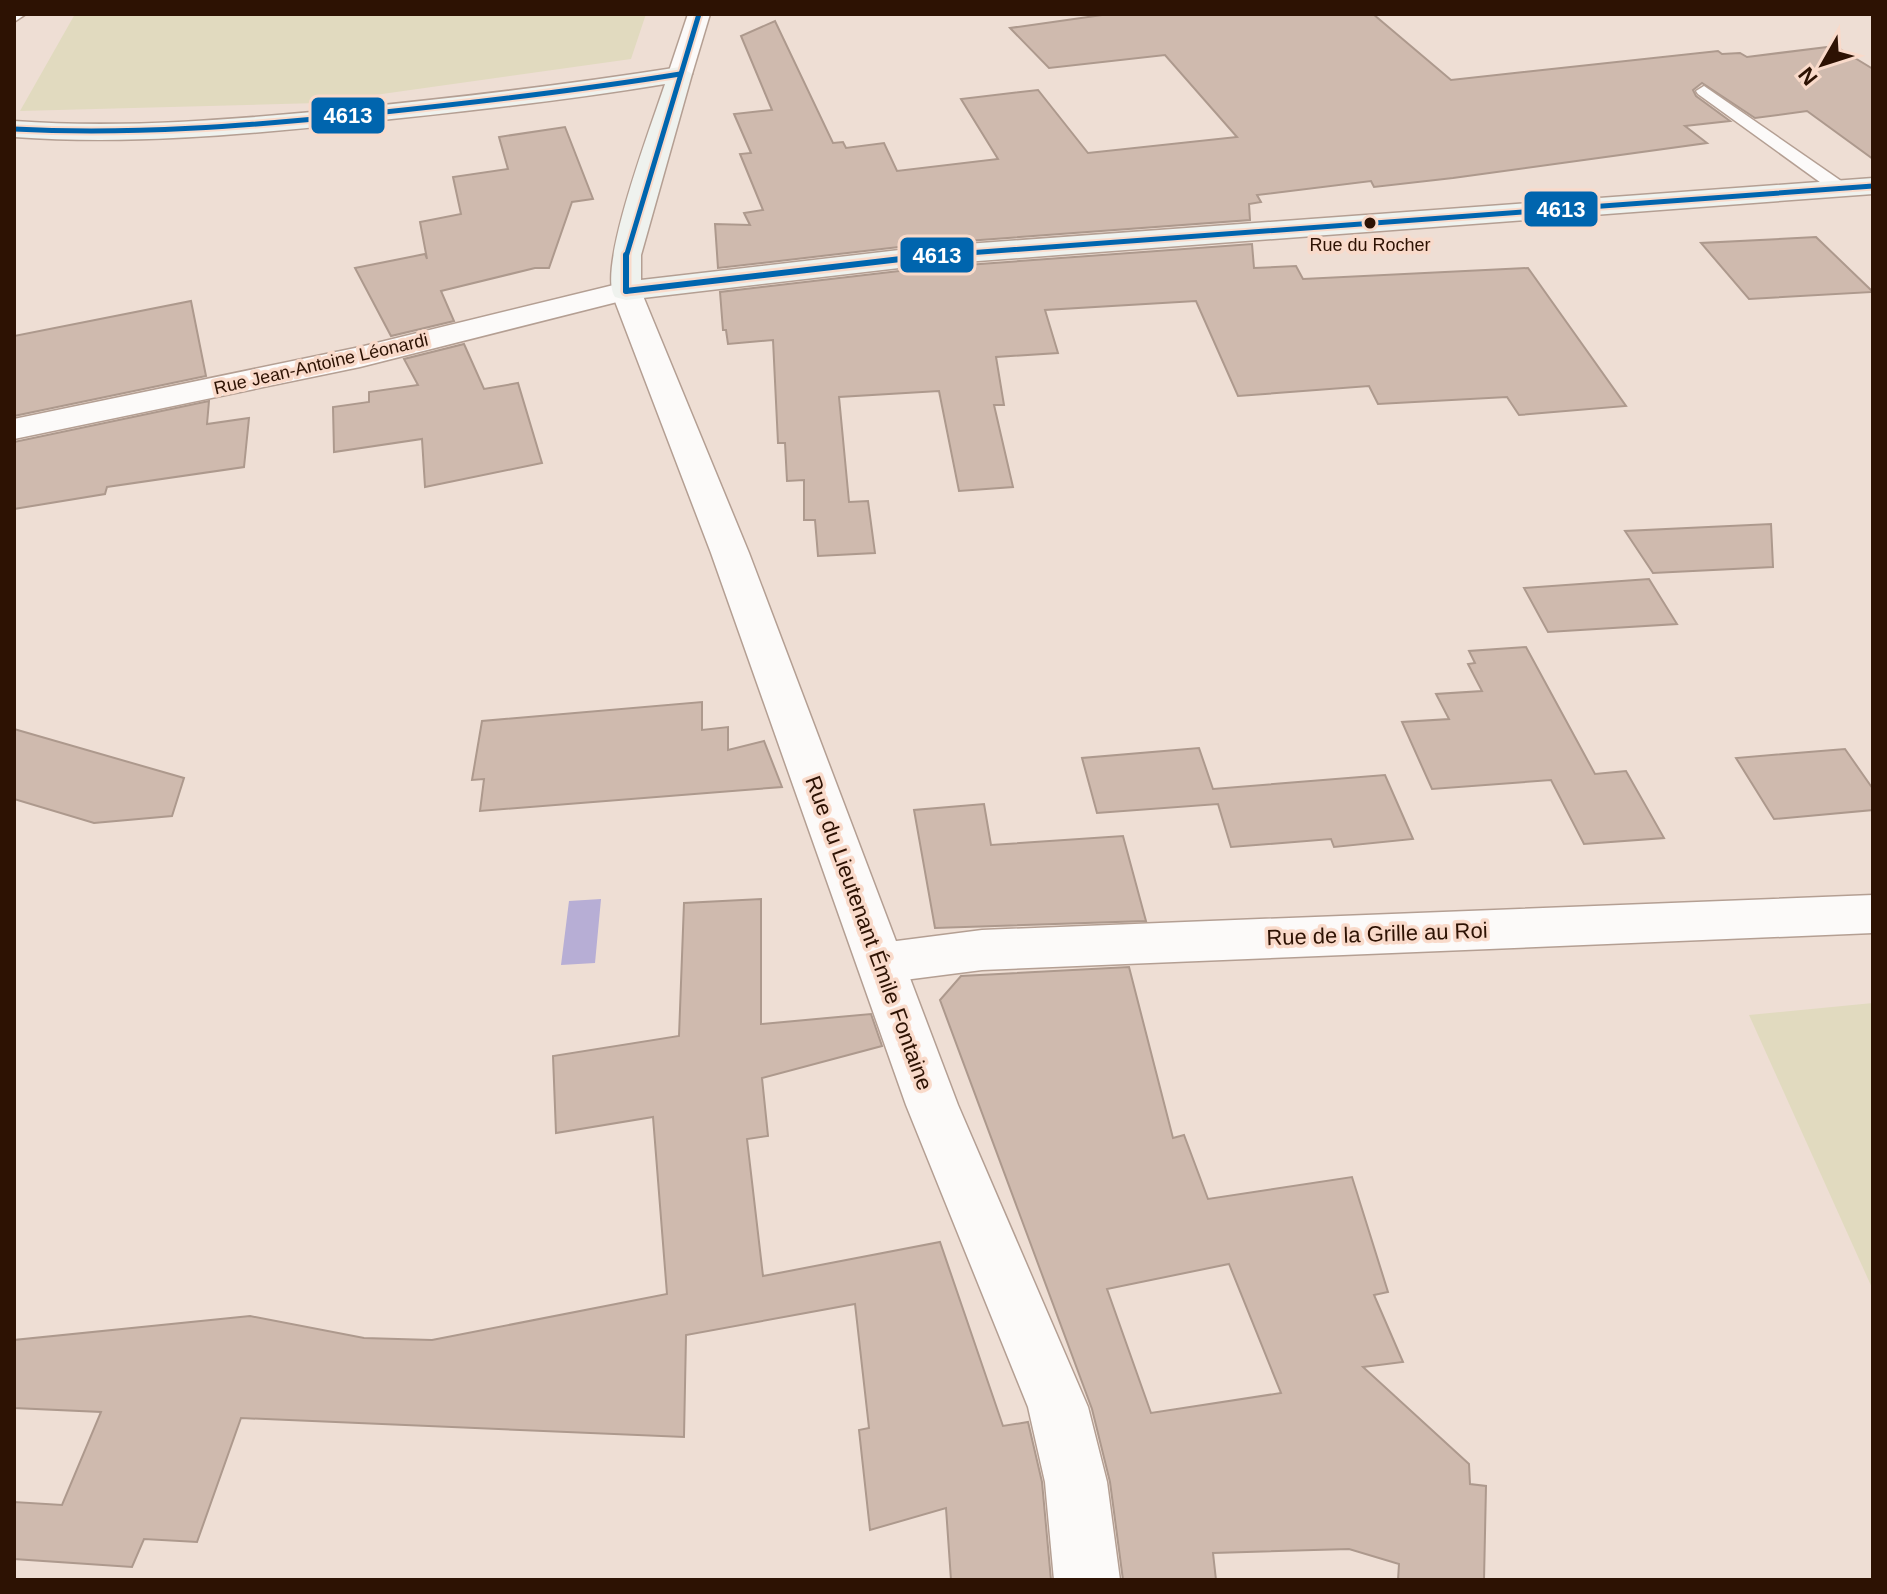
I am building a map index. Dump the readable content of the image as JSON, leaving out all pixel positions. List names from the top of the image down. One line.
{"streets":{"street":["Rue Jean-Antoine Léonardi","Rue du Lieutenant Émile Fontaine","Rue de la Grille au Roi"]},"crossings":[["Rue Jean-Antoine Léonardi","Rue du Lieutenant Émile Fontaine"],["Rue du Lieutenant Émile Fontaine","Rue de la Grille au Roi"]],"places":["Rue du Rocher"],"lines":["transit line 4613"],"north":"bottom left"}
